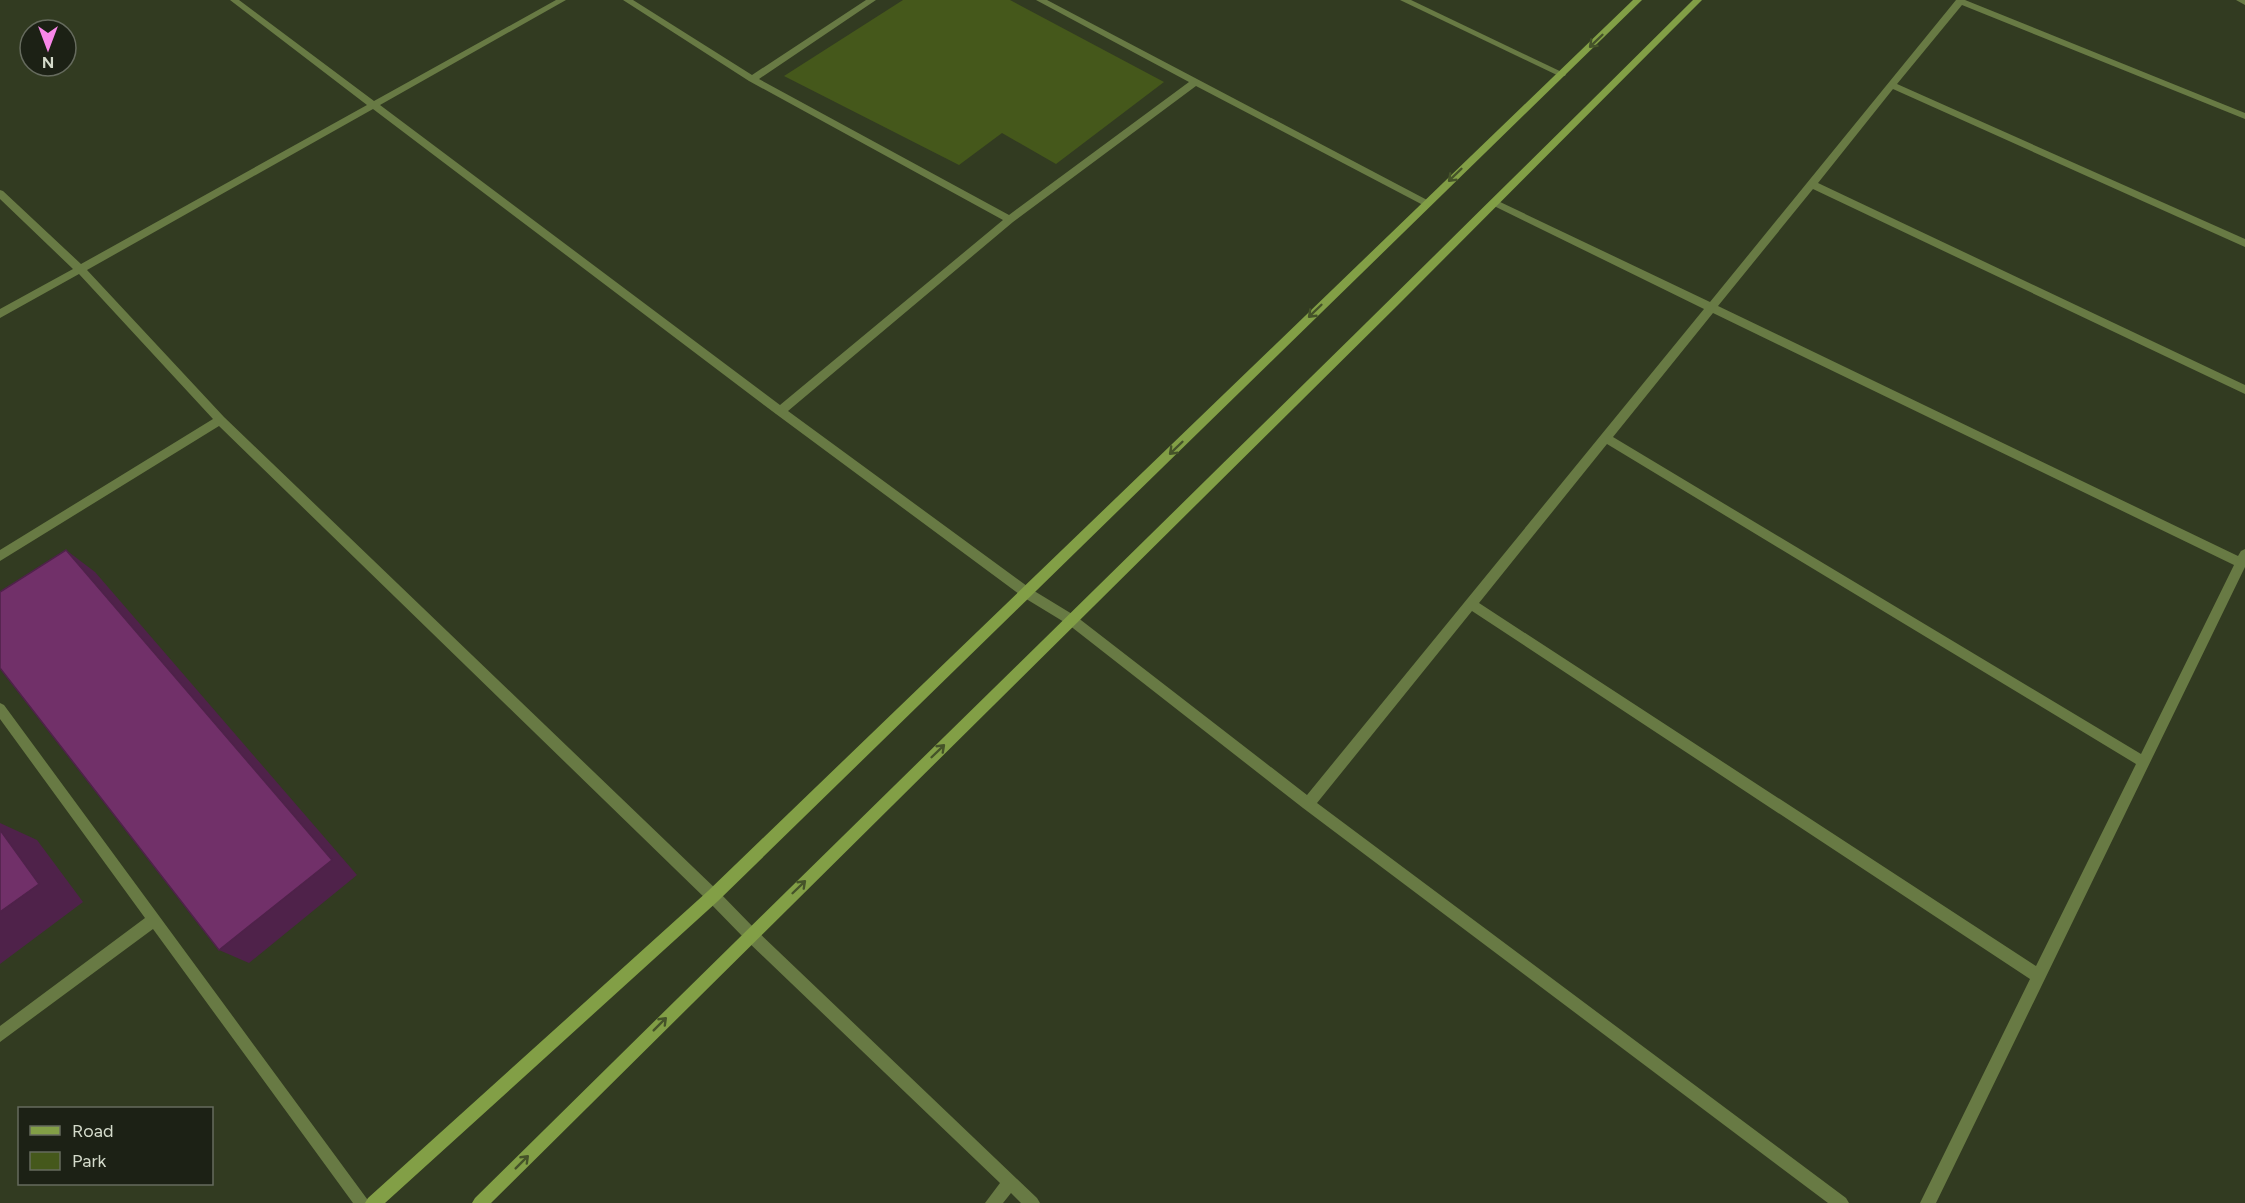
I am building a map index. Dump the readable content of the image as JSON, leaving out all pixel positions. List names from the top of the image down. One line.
{"legend":["Road","Park"],"north":"bottom"}
